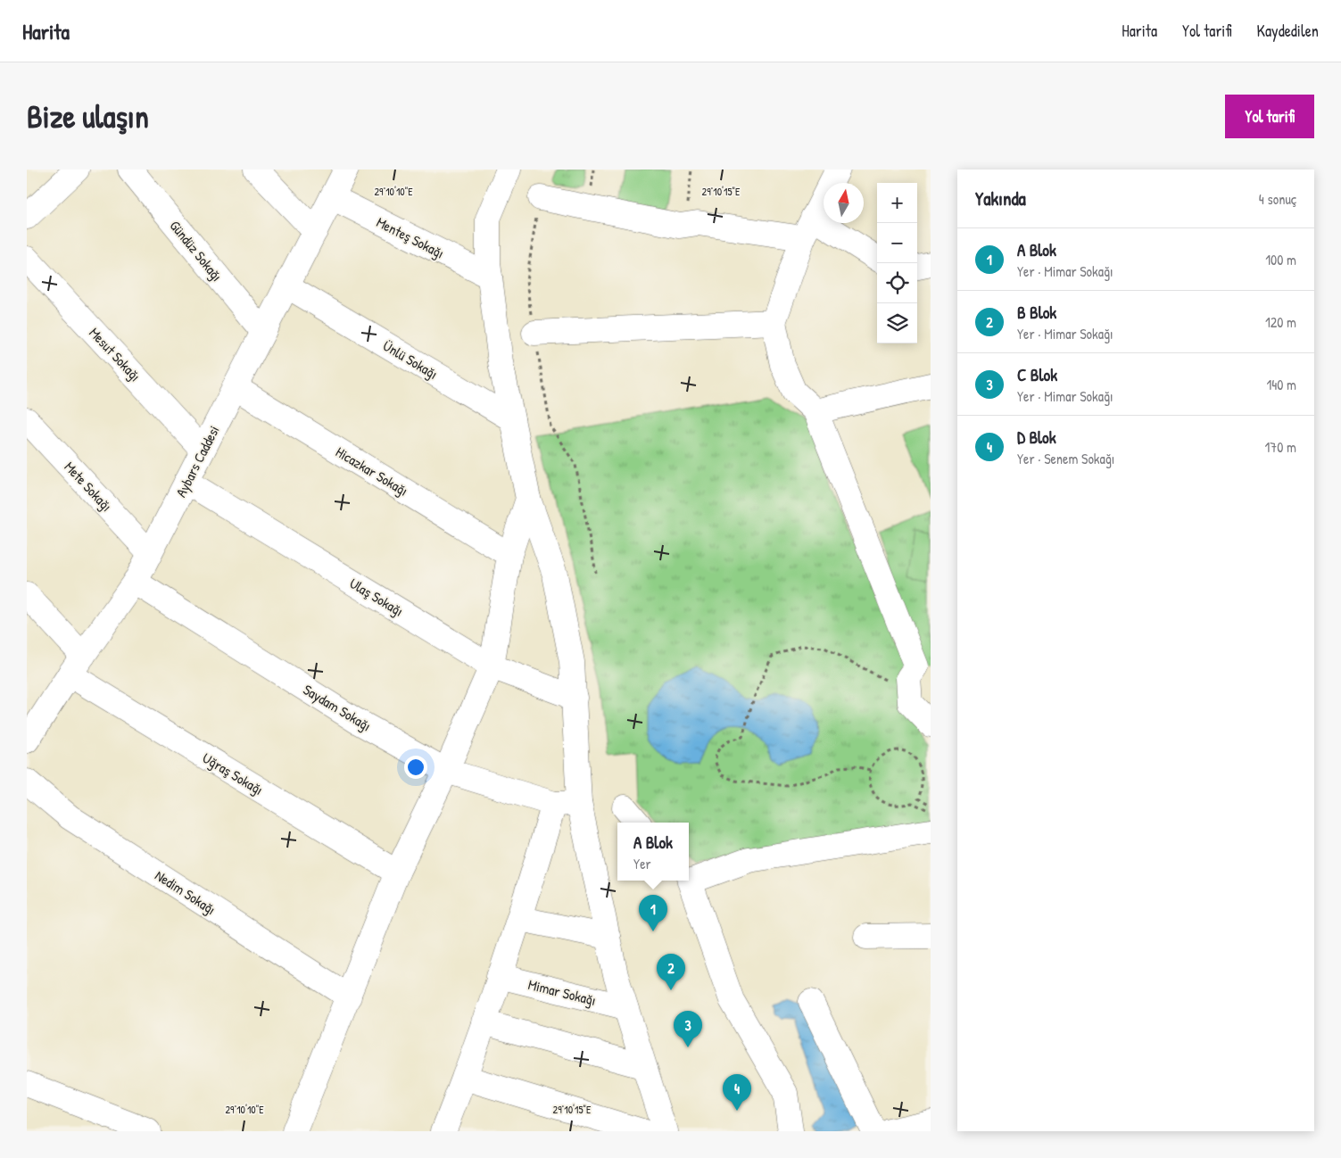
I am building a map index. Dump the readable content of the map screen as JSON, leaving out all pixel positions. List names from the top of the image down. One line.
{"streets":{"street":["Menteş Sokağı","Gündüz Sokağı","Mesut Sokağı","Ünlü Sokağı","Aybars Caddesi","Hicazkar Sokağı","Mete Sokağı","Ulaş Sokağı","Saydam Sokağı","Uğraş Sokağı","Nedim Sokağı","Mimar Sokağı"]},"crossings":[["Menteş Sokağı","Aybars Caddesi"],["Gündüz Sokağı","Aybars Caddesi"],["Mesut Sokağı","Aybars Caddesi"],["Ünlü Sokağı","Aybars Caddesi"],["Aybars Caddesi","Hicazkar Sokağı"],["Aybars Caddesi","Mete Sokağı"],["Aybars Caddesi","Ulaş Sokağı"],["Aybars Caddesi","Saydam Sokağı"],["Aybars Caddesi","Uğraş Sokağı"]],"north":"top","page":{"header":"Harita","nav":["Harita","Yol tarifi","Kaydedilen"],"buttons":"Yol tarifi","title":"Bize ulaşın","heading":["Yakında","4 sonuç"],"map_buttons":["+","−"],"list":[{"mark":"1","name":"A Blok","note":"Yer · Mimar Sokağı","value":"100 m"},{"mark":"2","name":"B Blok","note":"Yer · Mimar Sokağı","value":"120 m"},{"mark":"3","name":"C Blok","note":"Yer · Mimar Sokağı","value":"140 m"},{"mark":"4","name":"D Blok","note":"Yer · Senem Sokağı","value":"170 m"}],"popup":["A Blok","Yer"],"pins":["1","2","3","4"]},"coordinates":["29°10'10\"E","29°10'15\"E"]}
